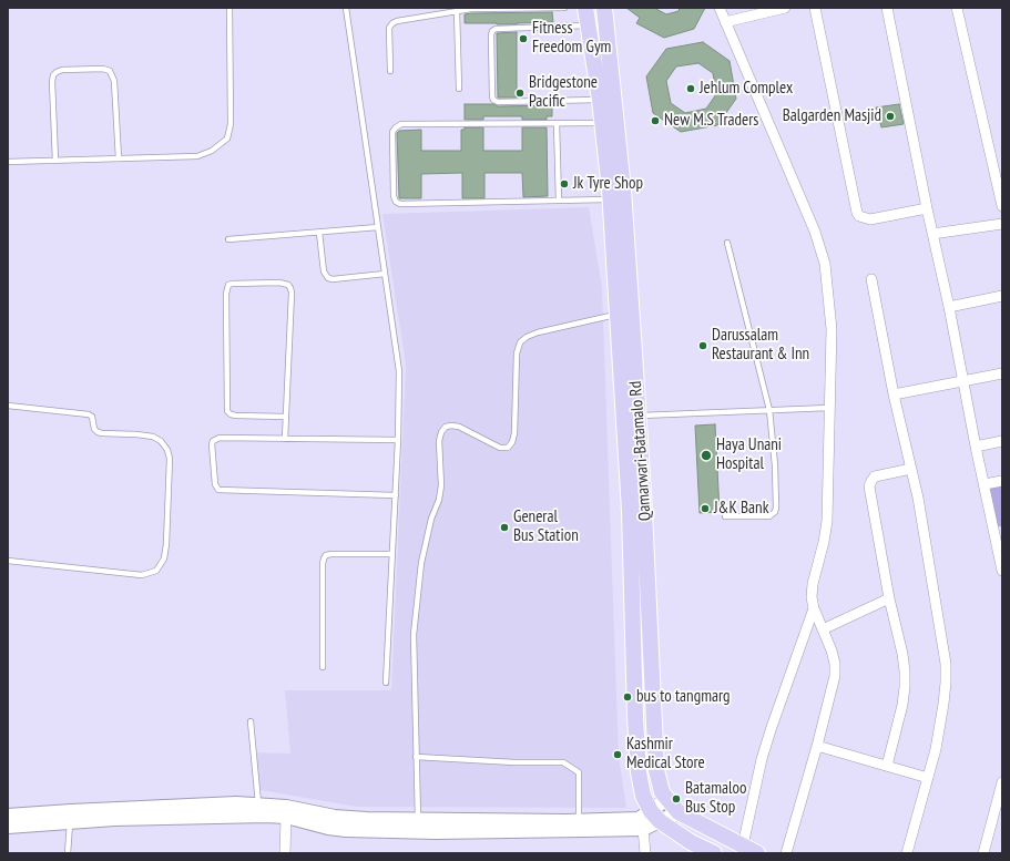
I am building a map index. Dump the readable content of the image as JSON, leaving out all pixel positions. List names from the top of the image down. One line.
{"streets":{"main road":["Qamarwari-Batamalo Rd"]},"places":["Fitness Freedom Gym","Jehlum Complex","Bridgestone Pacific","Balgarden Masjid","New M.S Traders","Jk Tyre Shop","Darussalam Restaurant & Inn","Haya Unani Hospital","J&K Bank","General Bus Station","bus to tangmarg","Kashmir Medical Store","Batamaloo Bus Stop"]}
